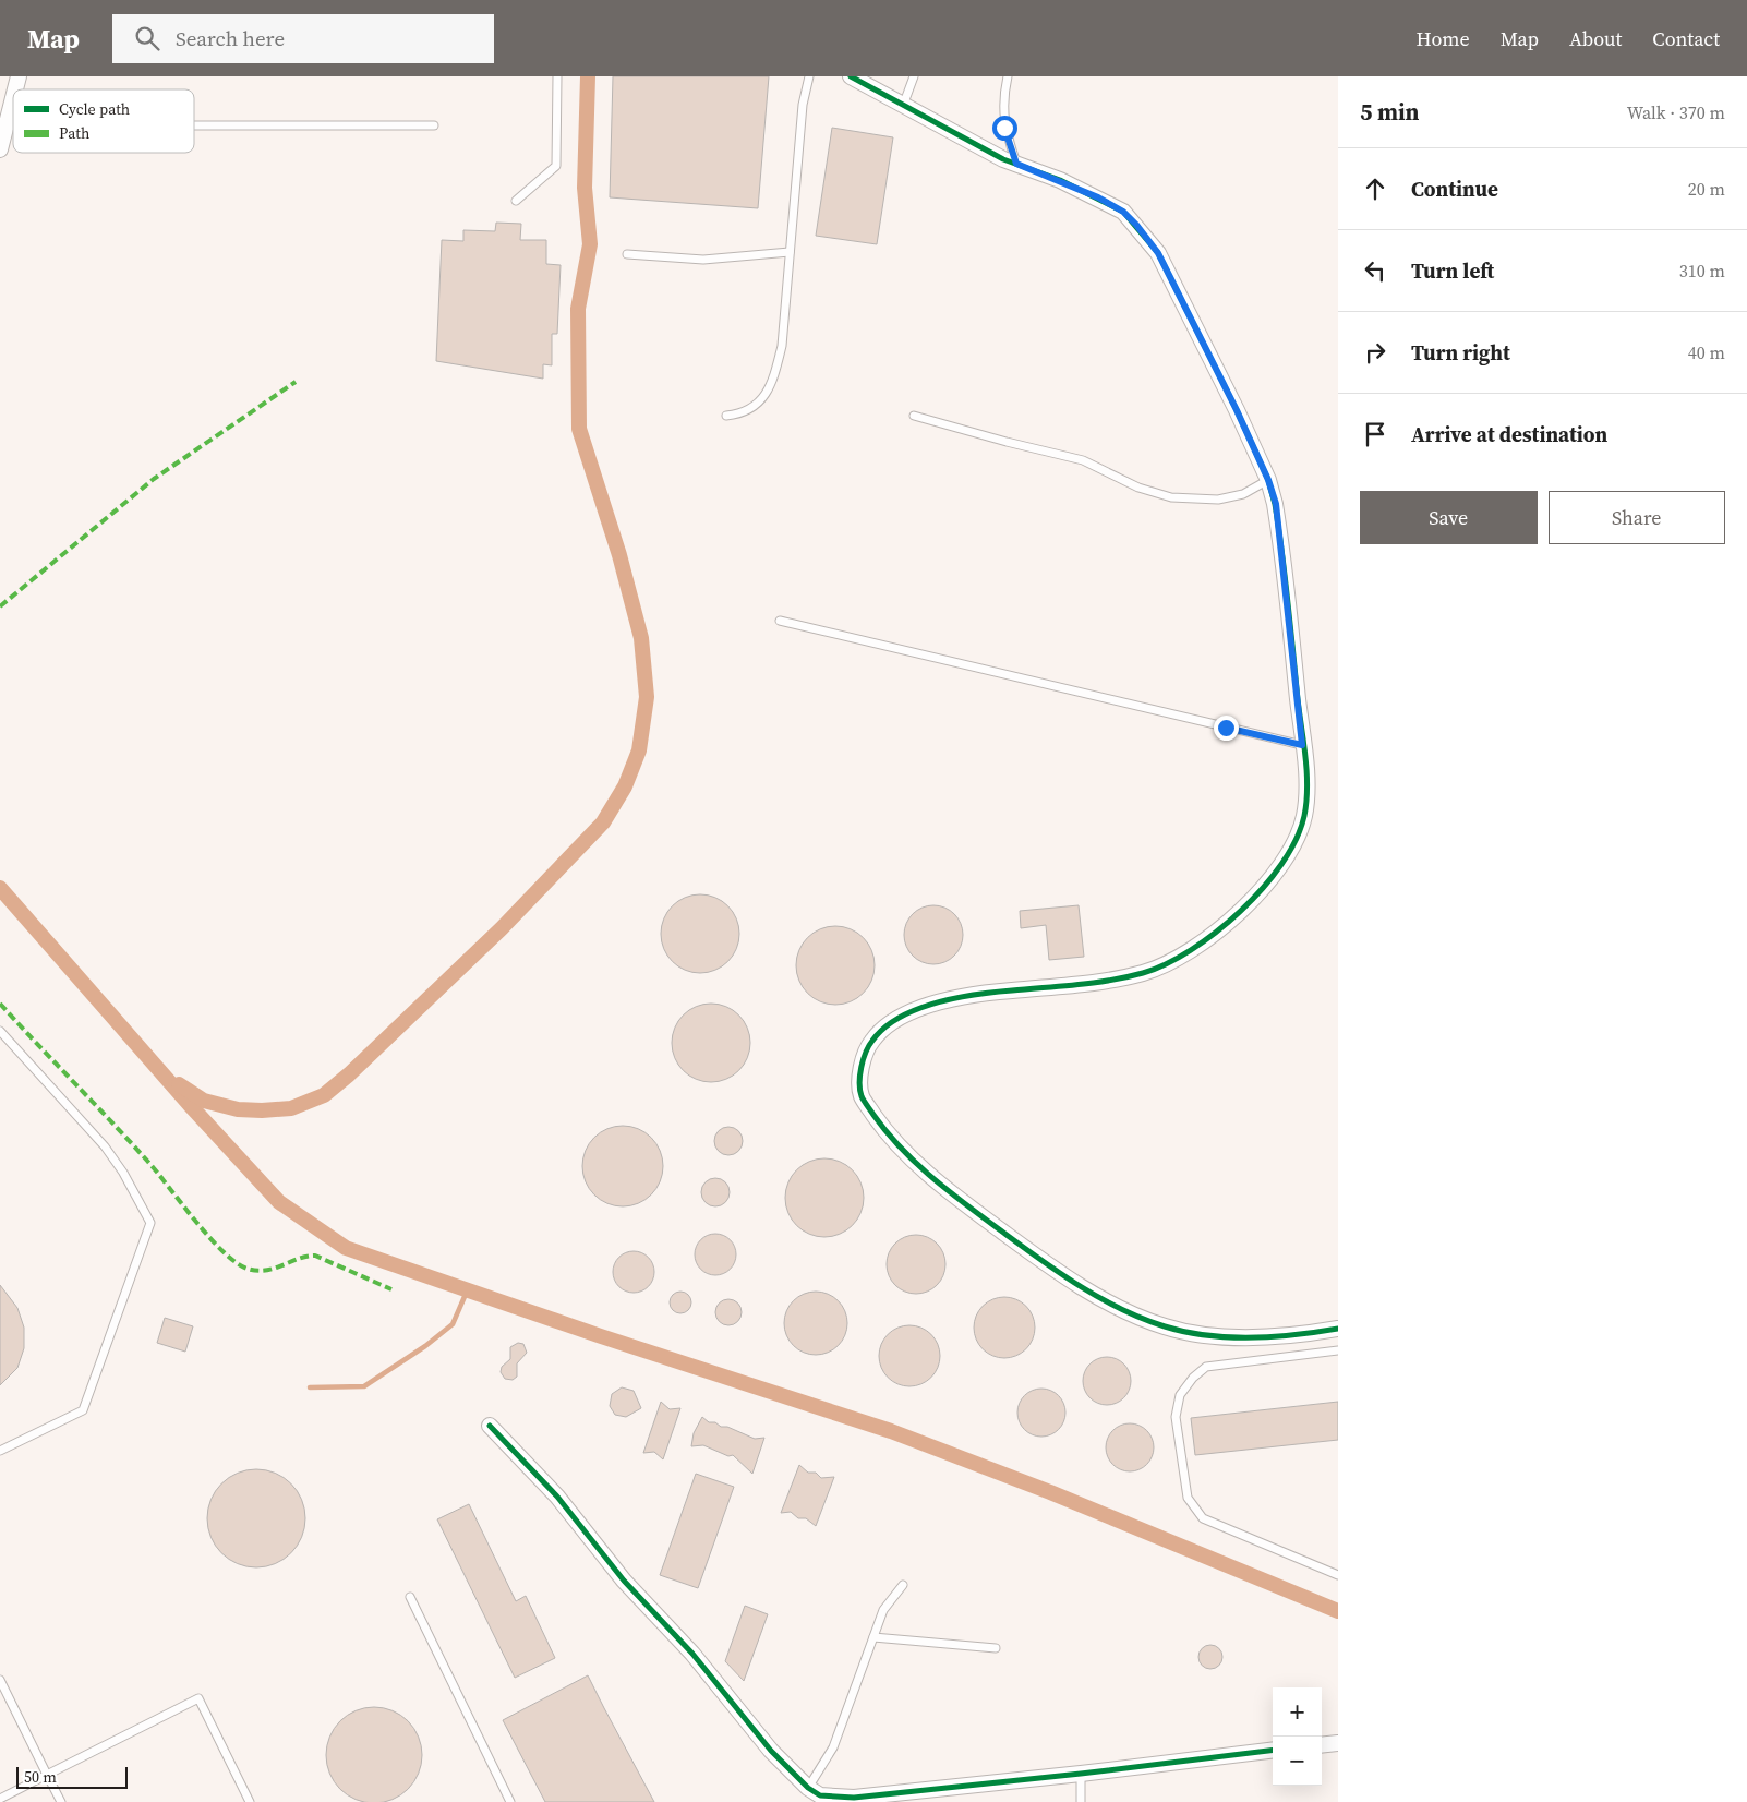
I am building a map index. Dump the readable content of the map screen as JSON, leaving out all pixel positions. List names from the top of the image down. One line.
{"legend":["Cycle path","Path"],"scale_bar":"50 m","page":{"header":"Map","search":"Search here","nav":["Home","Map","About","Contact"],"heading":["5 min","Walk · 370 m"],"list":[["Continue","20 m"],["Turn left","310 m"],["Turn right","40 m"],"Arrive at destination"],"buttons":["Save","Share"],"map_buttons":["+","−"],"scale":"50 m"}}
